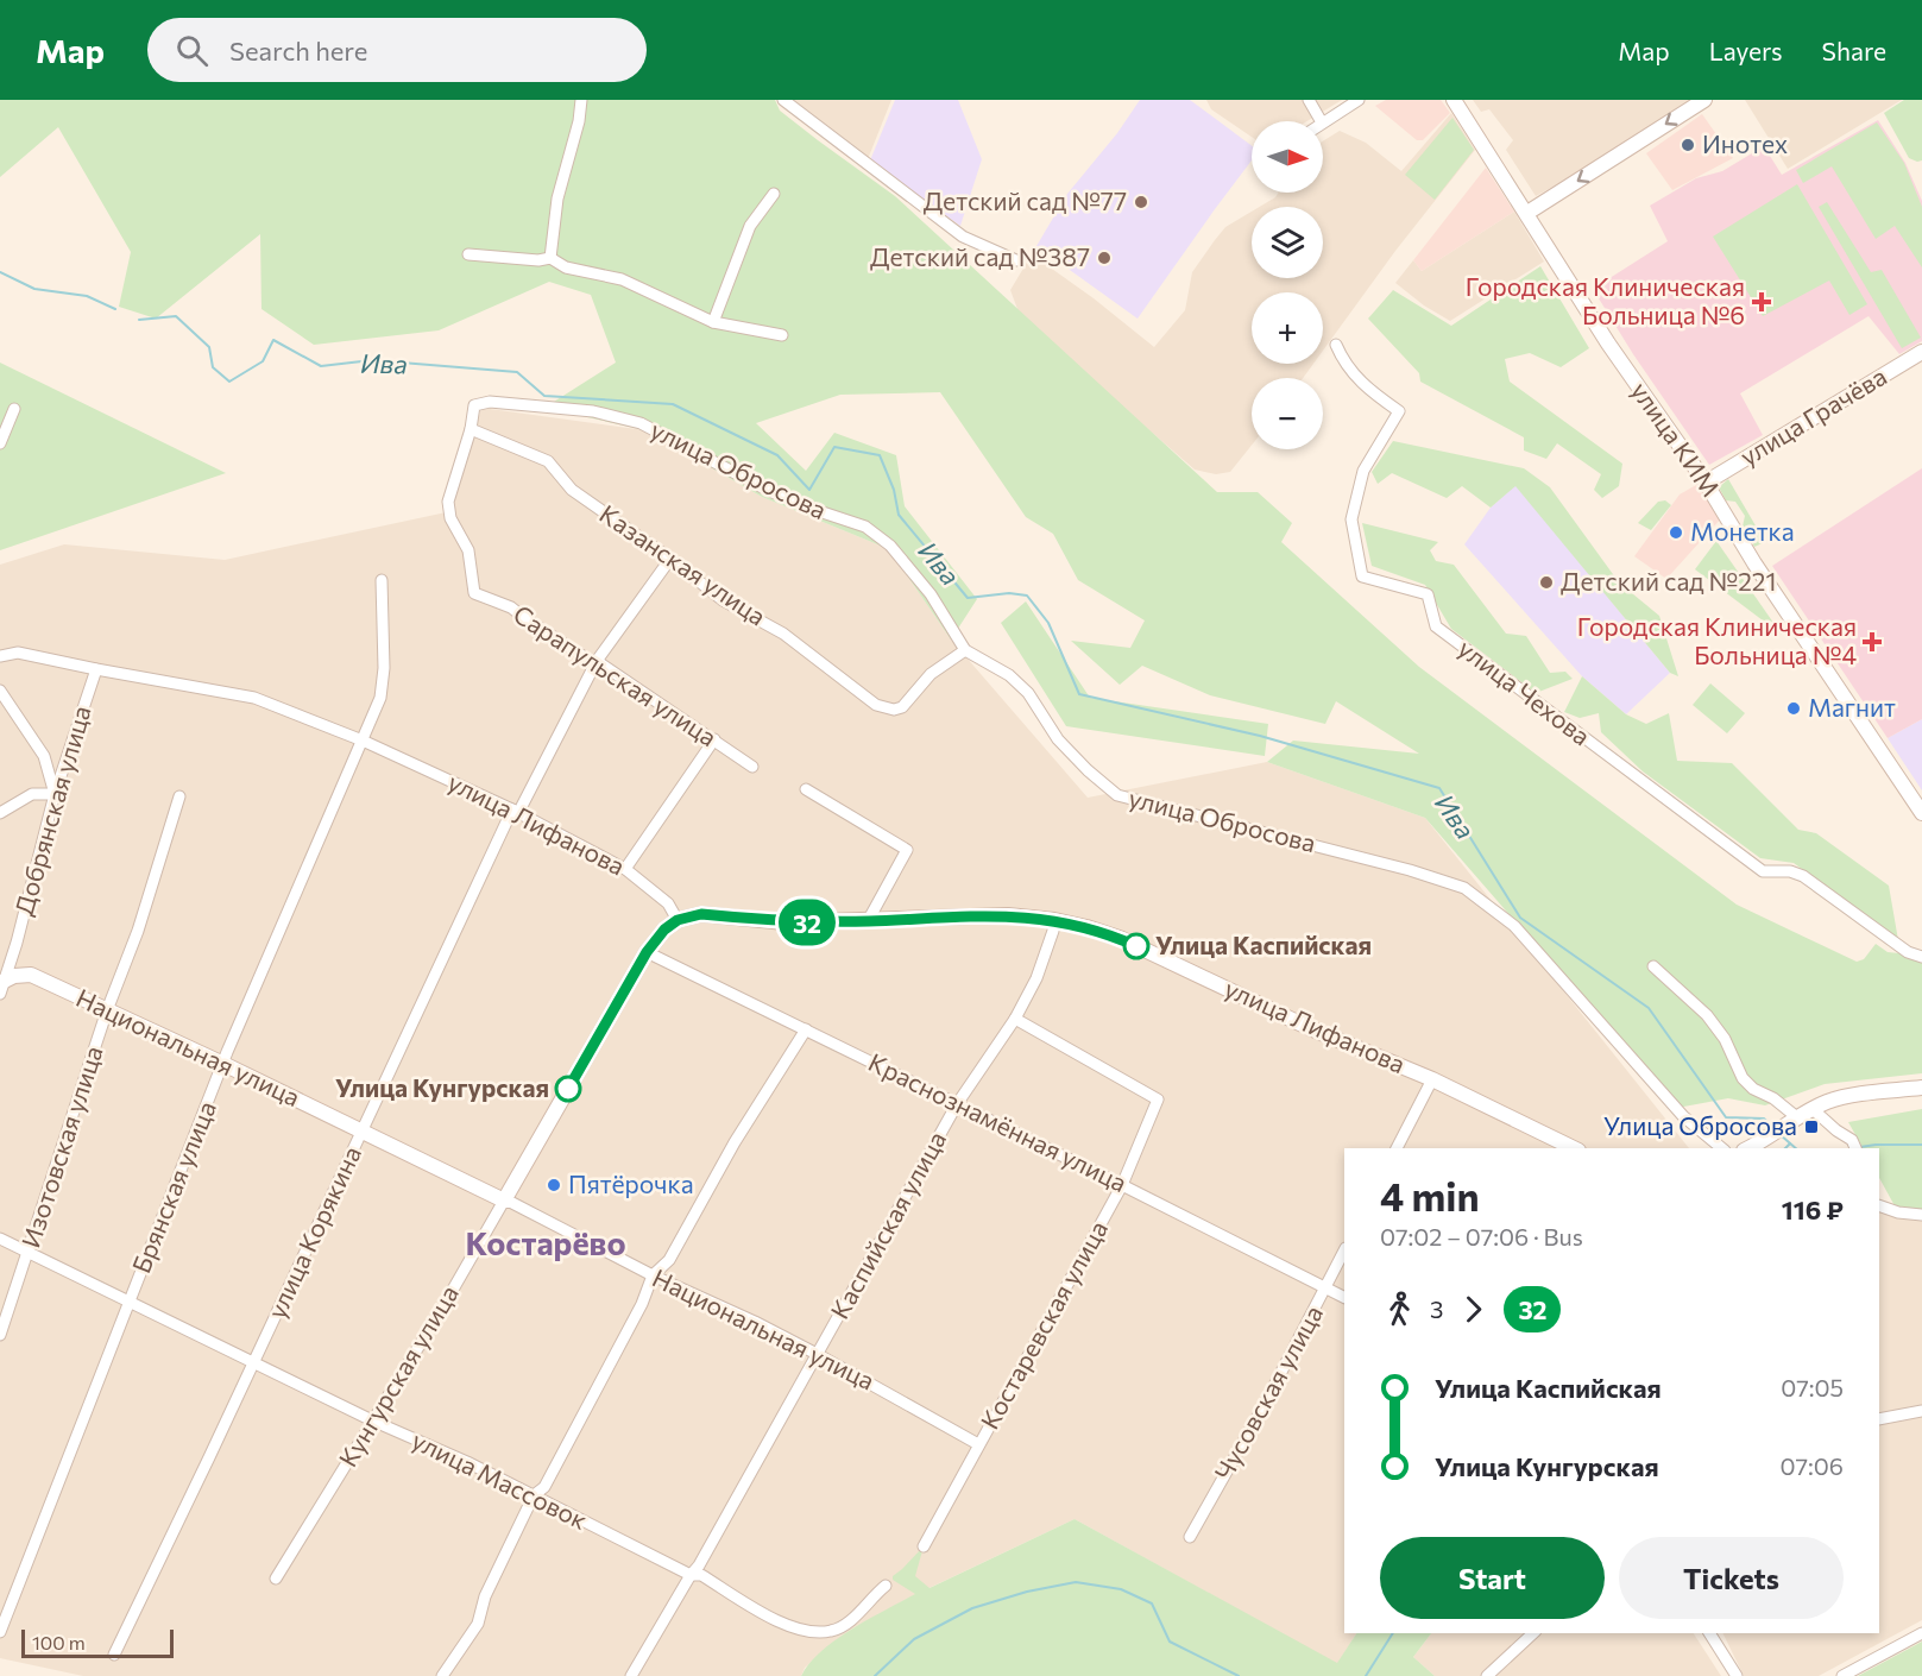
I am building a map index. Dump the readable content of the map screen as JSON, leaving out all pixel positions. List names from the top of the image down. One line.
{"streets":{"street":["улица Грачёва","улица КИМ","улица Обросова","Казанская улица","Сарапульская улица","улица Чехова","Добрянская улица","улица Лифанова","Национальная улица","Краснознамённая улица","Изотовская улица","Брянская улица","Каспийская улица","улица Корякина","Костаревская улица","Кунгурская улица","Чусовская улица","улица Массовок"]},"crossings":[["улица Грачёва","улица КИМ"],["улица Обросова","Казанская улица"],["улица Обросова","Сарапульская улица"],["Казанская улица","Сарапульская улица"],["Казанская улица","улица Корякина"],["Сарапульская улица","улица Корякина"],["Добрянская улица","улица Лифанова"],["Добрянская улица","Национальная улица"],["улица Лифанова","Брянская улица"],["улица Лифанова","Каспийская улица"],["улица Лифанова","улица Корякина"],["улица Лифанова","Кунгурская улица"],["Национальная улица","Изотовская улица"],["Национальная улица","Брянская улица"],["Национальная улица","Каспийская улица"],["Национальная улица","улица Корякина"],["Национальная улица","Костаревская улица"],["Национальная улица","Кунгурская улица"],["Краснознамённая улица","Каспийская улица"],["Краснознамённая улица","Костаревская улица"],["Краснознамённая улица","Кунгурская улица"],["Краснознамённая улица","Чусовская улица"],["Изотовская улица","улица Массовок"],["Брянская улица","улица Массовок"],["Каспийская улица","Костаревская улица"],["Каспийская улица","улица Массовок"],["улица Корякина","улица Массовок"],["Кунгурская улица","улица Массовок"]],"districts":["Костарёво"],"water":["Ива"],"places":{"other":["Инотех","Детский сад №77","Детский сад №387","Монетка","Детский сад №221","Магнит","Улица Каспийская","Улица Кунгурская","Пятёрочка"],"health":["Городская Клиническая Больница №6","Городская Клиническая Больница №4"],"transit":["Улица Обросова"]},"lines":["bus line 32"],"scale_bar":"100 m","north":"right","page":{"header":"Map","search":"Search here","nav":["Map","Layers","Share"],"on_map":"32","map_buttons":["+","−"],"heading":["4 min","07:02 – 07:06 · Bus","116 ₽"],"legs":["3","32"],"list":[{"name":"Улица Каспийская","value":"07:05"},{"name":"Улица Кунгурская","value":"07:06"}],"buttons":["Start","Tickets"],"scale":"100 m"}}
